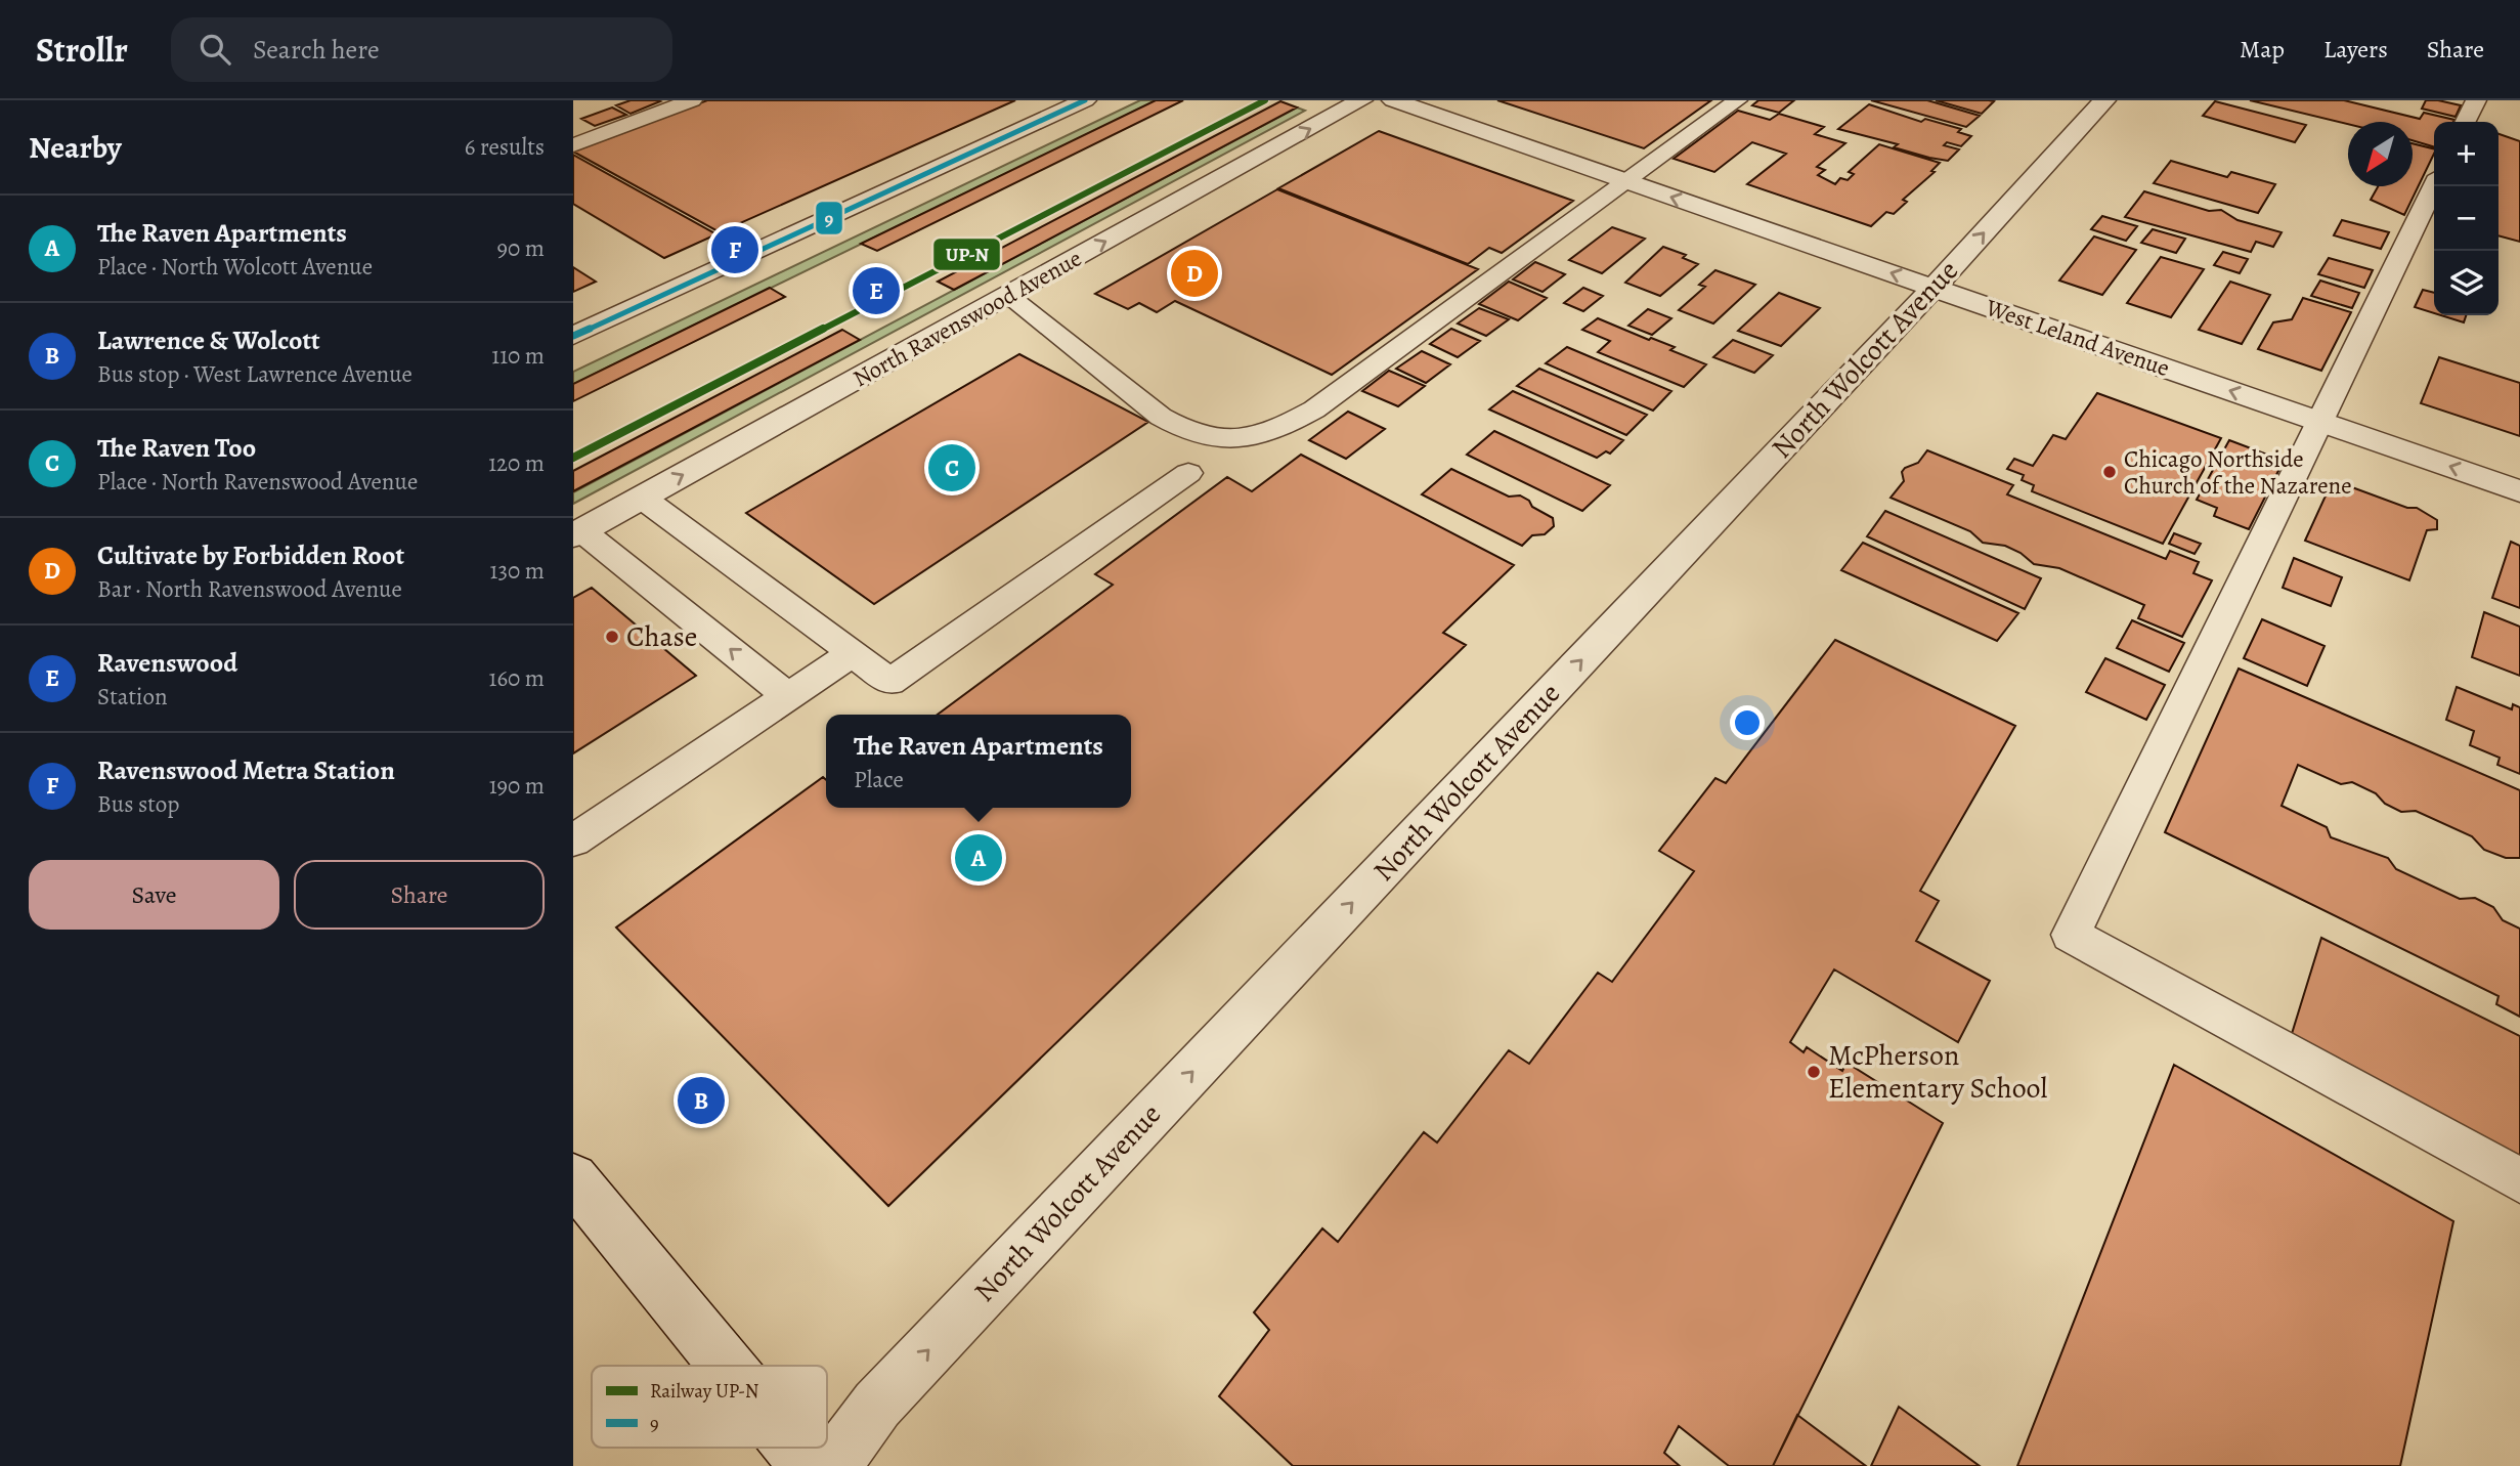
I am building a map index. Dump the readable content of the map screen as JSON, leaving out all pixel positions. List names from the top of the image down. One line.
{"streets":{"street":["North Ravenswood Avenue","West Leland Avenue","North Wolcott Avenue"]},"crossings":[["West Leland Avenue","North Wolcott Avenue"]],"one_way":["West Leland Avenue","North Wolcott Avenue"],"places":["Chicago Northside Church of the Nazarene","Chase","McPherson Elementary School"],"lines":["rail line UP-N","transit line 9"],"legend":["Railway UP-N","9"],"north":"bottom left","page":{"header":"Strollr","search":"Search here","nav":["Map","Layers","Share"],"heading":["Nearby","6 results"],"map_buttons":["+","−"],"list":[{"mark":"A","name":"The Raven Apartments","note":"Place · North Wolcott Avenue","value":"90 m"},{"mark":"B","name":"Lawrence & Wolcott","note":"Bus stop · West Lawrence Avenue","value":"110 m"},{"mark":"C","name":"The Raven Too","note":"Place · North Ravenswood Avenue","value":"120 m"},{"mark":"D","name":"Cultivate by Forbidden Root","note":"Bar · North Ravenswood Avenue","value":"130 m"},{"mark":"E","name":"Ravenswood","note":"Station","value":"160 m"},{"mark":"F","name":"Ravenswood Metra Station","note":"Bus stop","value":"190 m"}],"pins":["F","D","E","C","A","B"],"popup":["The Raven Apartments","Place"],"buttons":["Save","Share"]}}
